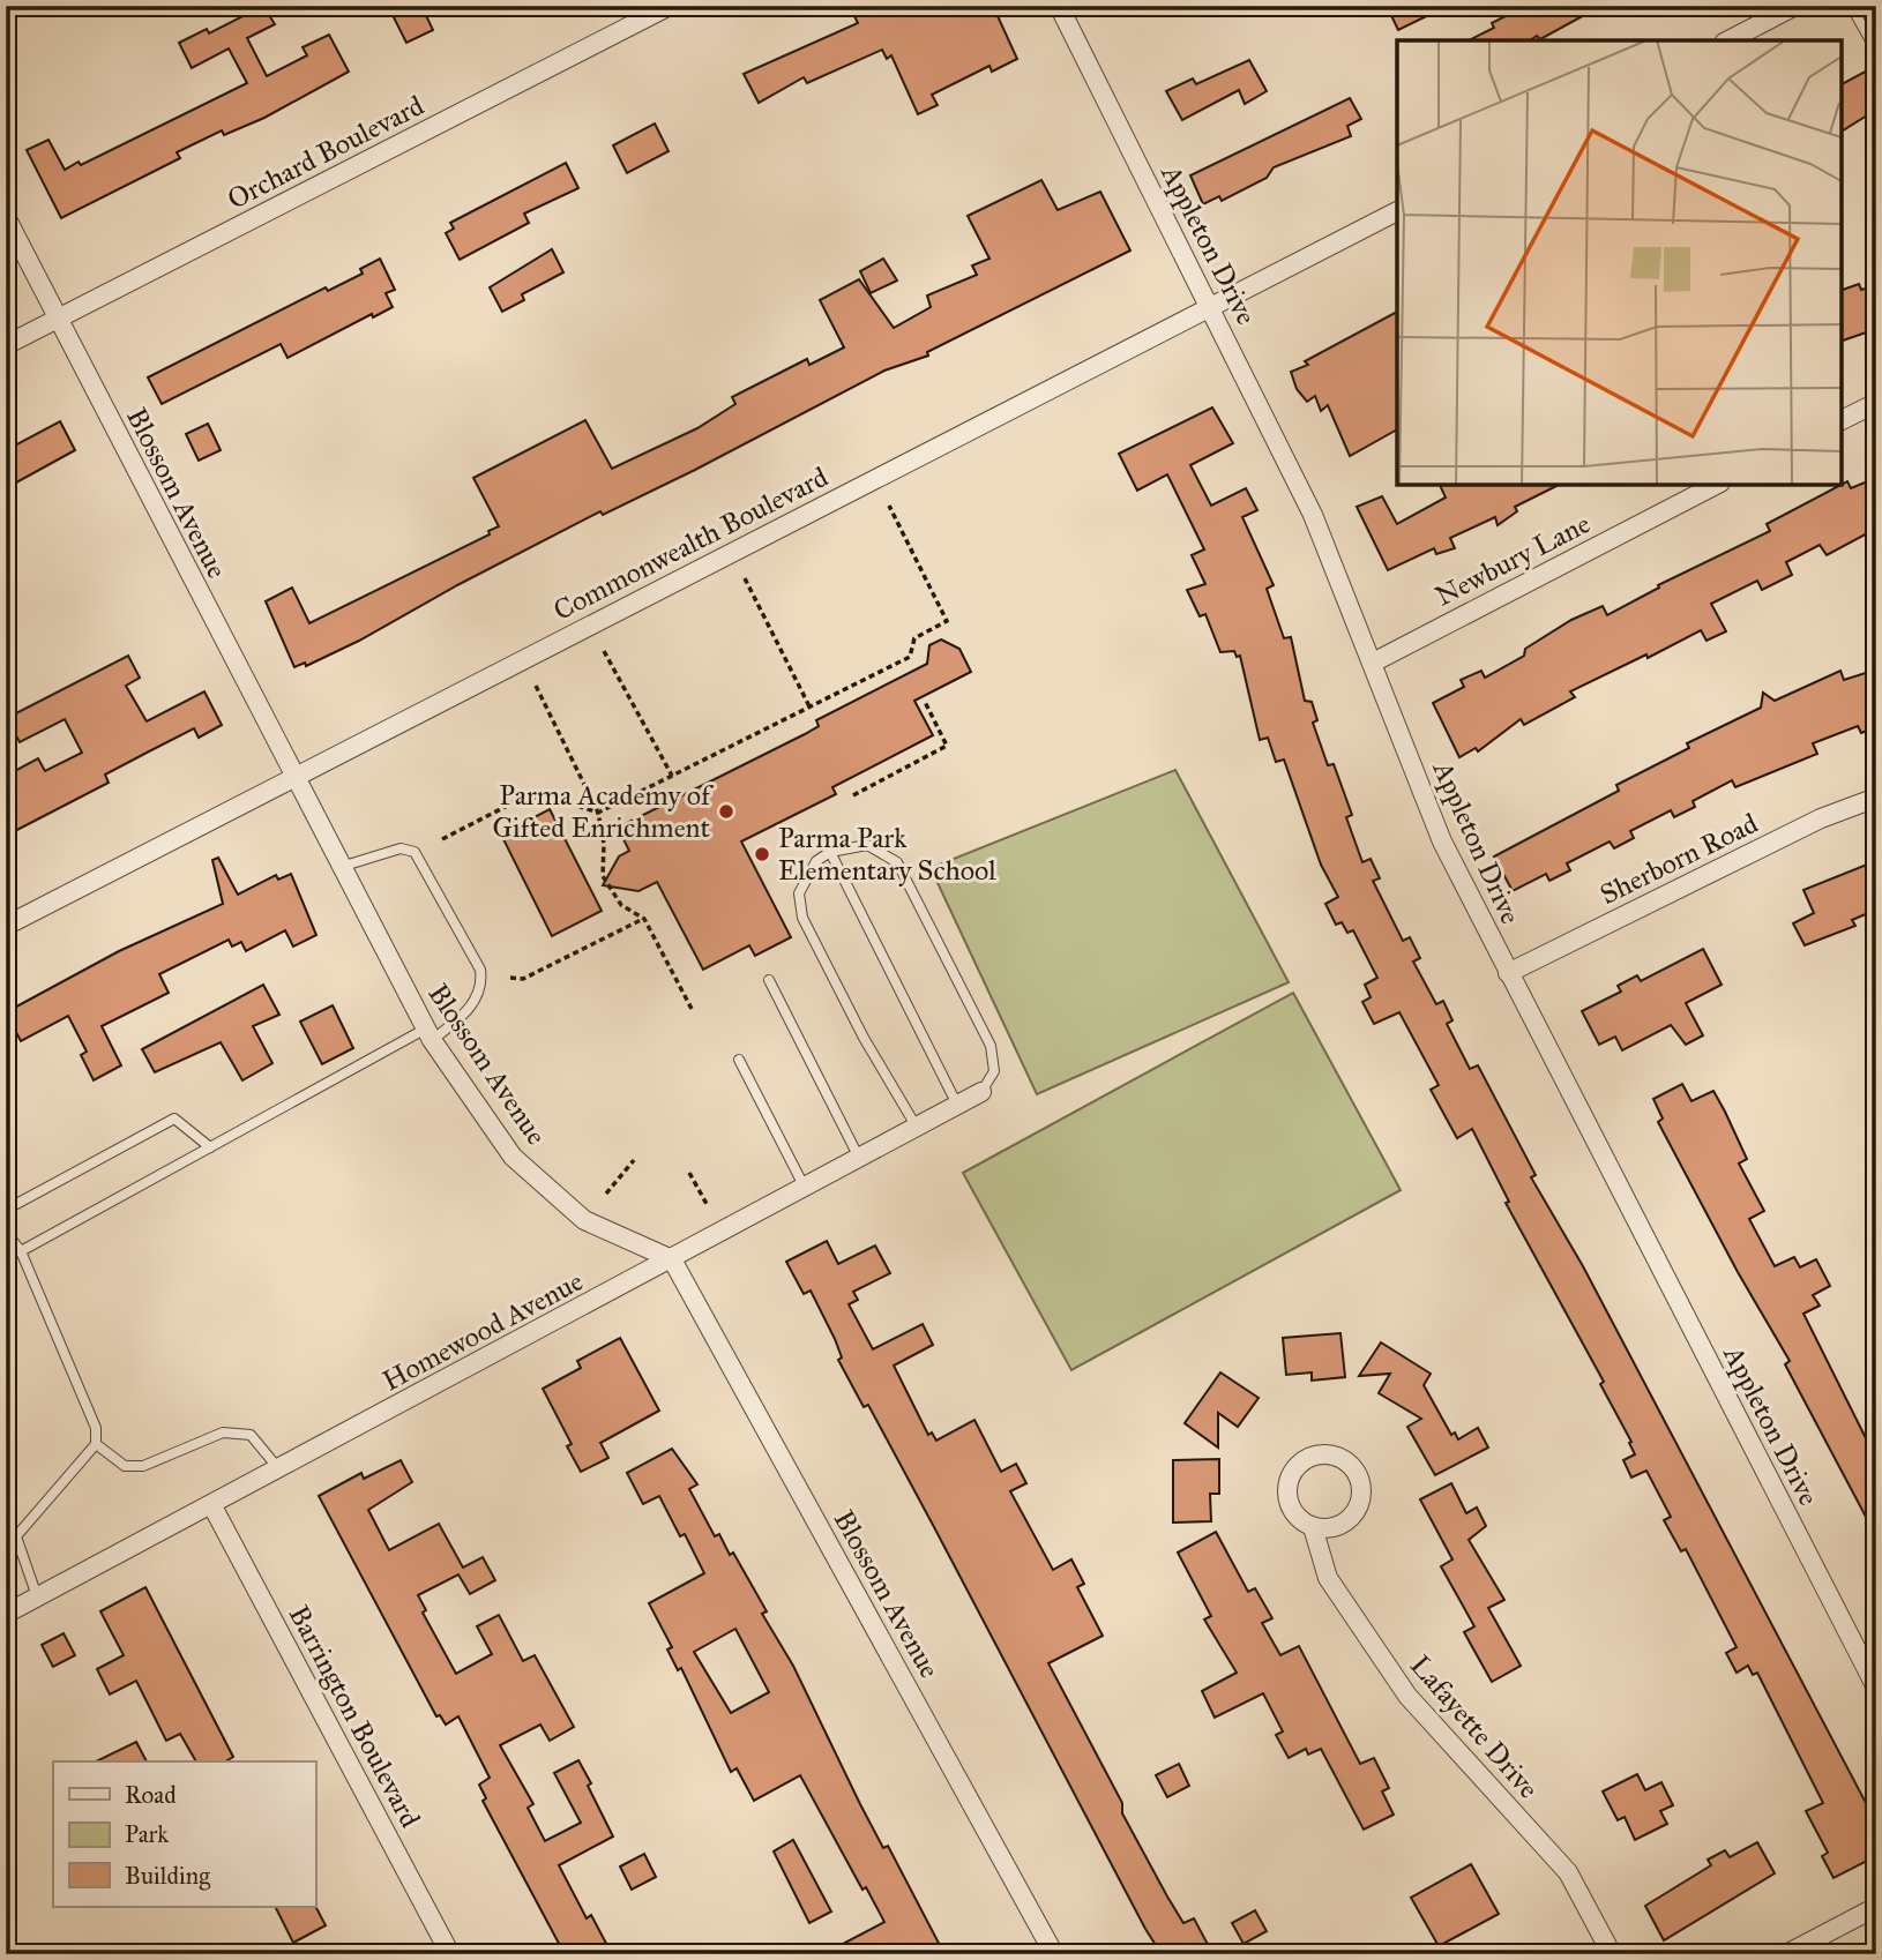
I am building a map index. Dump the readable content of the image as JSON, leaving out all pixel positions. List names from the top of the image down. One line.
{"streets":{"street":["Orchard Boulevard","Appleton Drive","Blossom Avenue","Commonwealth Boulevard","Newbury Lane","Sherborn Road","Homewood Avenue","Barrington Boulevard","Lafayette Drive"]},"crossings":[["Orchard Boulevard","Blossom Avenue"],["Appleton Drive","Commonwealth Boulevard"],["Appleton Drive","Newbury Lane"],["Appleton Drive","Sherborn Road"],["Blossom Avenue","Commonwealth Boulevard"],["Blossom Avenue","Homewood Avenue"],["Homewood Avenue","Barrington Boulevard"]],"places":["Parma Academy of Gifted Enrichment","Parma Park Elementary School"],"legend":["Road","Park","Building"]}
